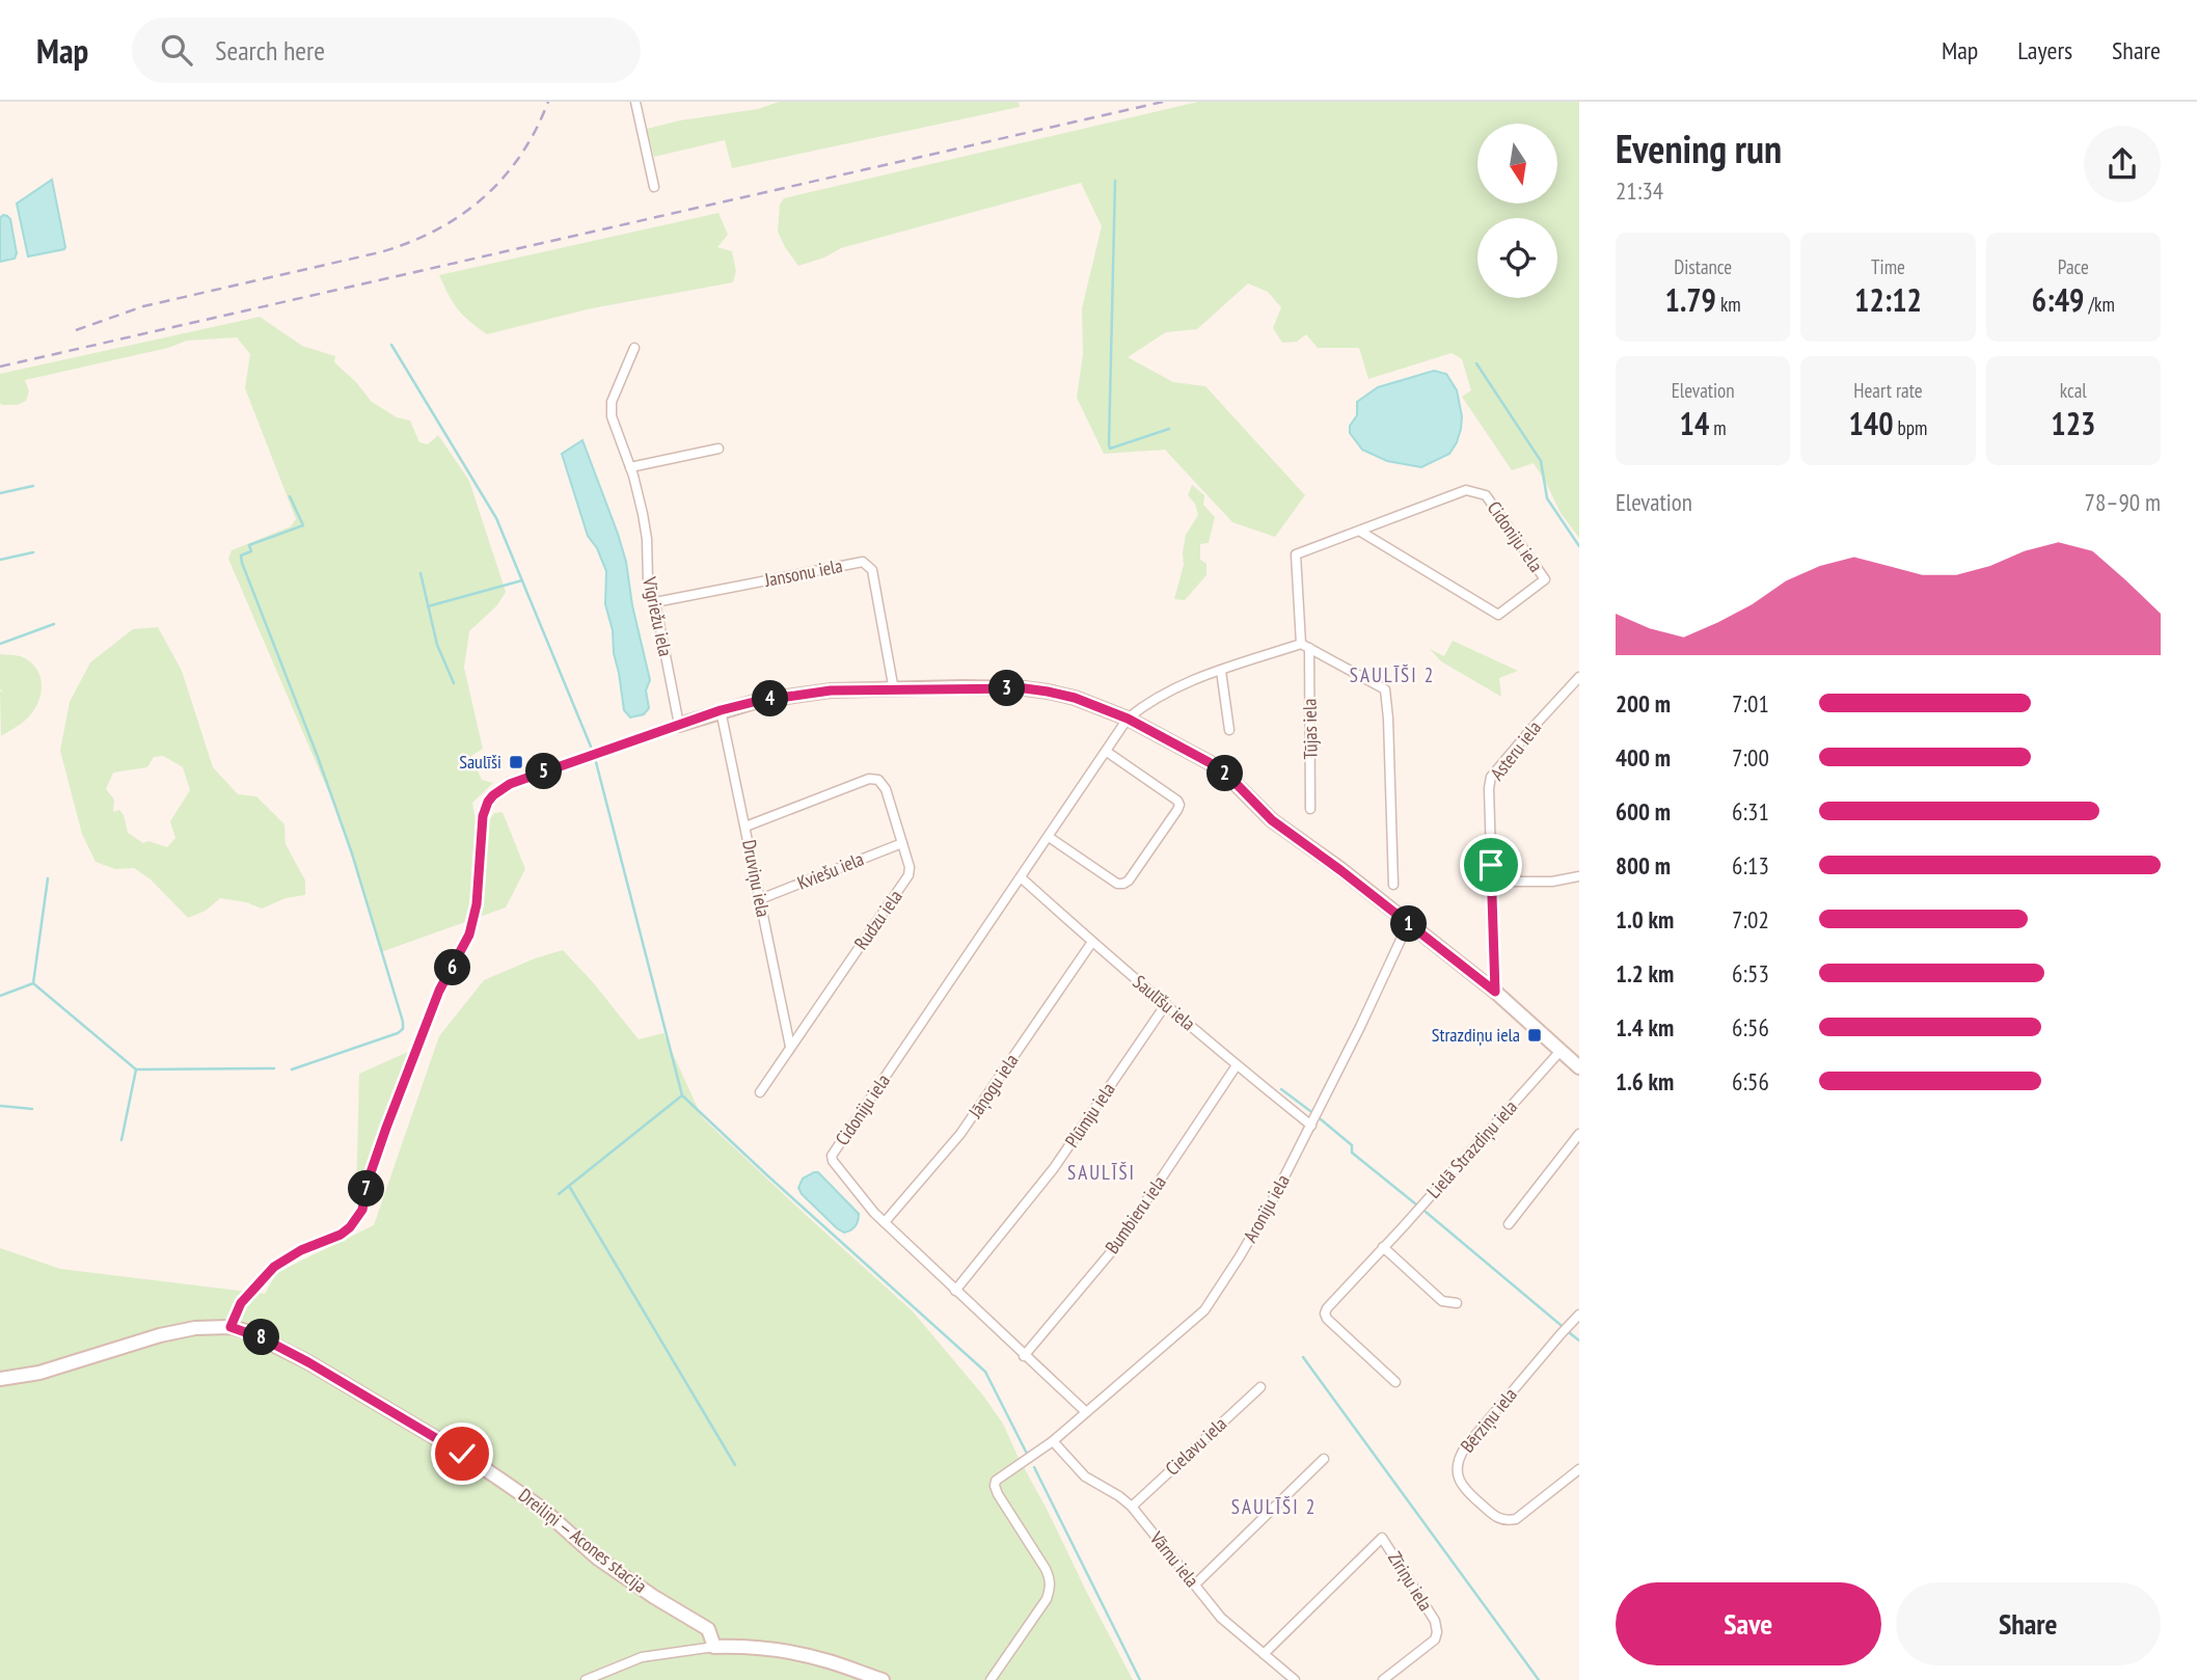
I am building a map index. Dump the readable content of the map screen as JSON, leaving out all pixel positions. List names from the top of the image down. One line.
{"streets":{"street":["Cidoniju iela","Jansonu iela","Vīgriežu iela","Tūjas iela","Asteru iela","Kviešu iela","Druviņu iela","Rudzu iela","Saulīšu iela","Jāņogu iela","Plūmju iela","Lielā Strazdiņu iela","Aroniju iela","Bumbieru iela","Bērziņu iela","Cielavu iela","Dreiliņi — Acones stacija","Vārnu iela","Zīriņu iela"]},"crossings":[["Cidoniju iela","Tūjas iela"],["Cidoniju iela","Saulīšu iela"],["Cidoniju iela","Jāņogu iela"],["Cidoniju iela","Plūmju iela"],["Cidoniju iela","Aroniju iela"],["Cidoniju iela","Bumbieru iela"],["Jansonu iela","Vīgriežu iela"],["Kviešu iela","Druviņu iela"],["Kviešu iela","Rudzu iela"],["Druviņu iela","Rudzu iela"],["Saulīšu iela","Jāņogu iela"],["Saulīšu iela","Plūmju iela"],["Saulīšu iela","Aroniju iela"],["Saulīšu iela","Bumbieru iela"],["Aroniju iela","Vārnu iela"],["Cielavu iela","Vārnu iela"],["Vārnu iela","Zīriņu iela"]],"districts":["SAULĪŠI 2","SAULĪŠI","SAULĪŠI 2"],"places":{"transit":["Saulīši","Strazdiņu iela"]},"north":"bottom","page":{"header":"Map","search":"Search here","nav":["Map","Layers","Share"],"heading":["Evening run","21:34"],"stats":[["Distance","1.79 km"],["Time","12:12"],["Pace","6:49 /km"],["Elevation","14 m"],["Heart rate","140 bpm"],["kcal","123"]],"chart":["Elevation","78–90 m"],"pins":["3","4","5","2","1","6","7","8"],"list":[{"name":"200 m","note":"7:01"},{"name":"400 m","note":"7:00"},{"name":"600 m","note":"6:31"},{"name":"800 m","note":"6:13"},{"name":"1.0 km","note":"7:02"},{"name":"1.2 km","note":"6:53"},{"name":"1.4 km","note":"6:56"},{"name":"1.6 km","note":"6:56"}],"buttons":["Save","Share"]}}
